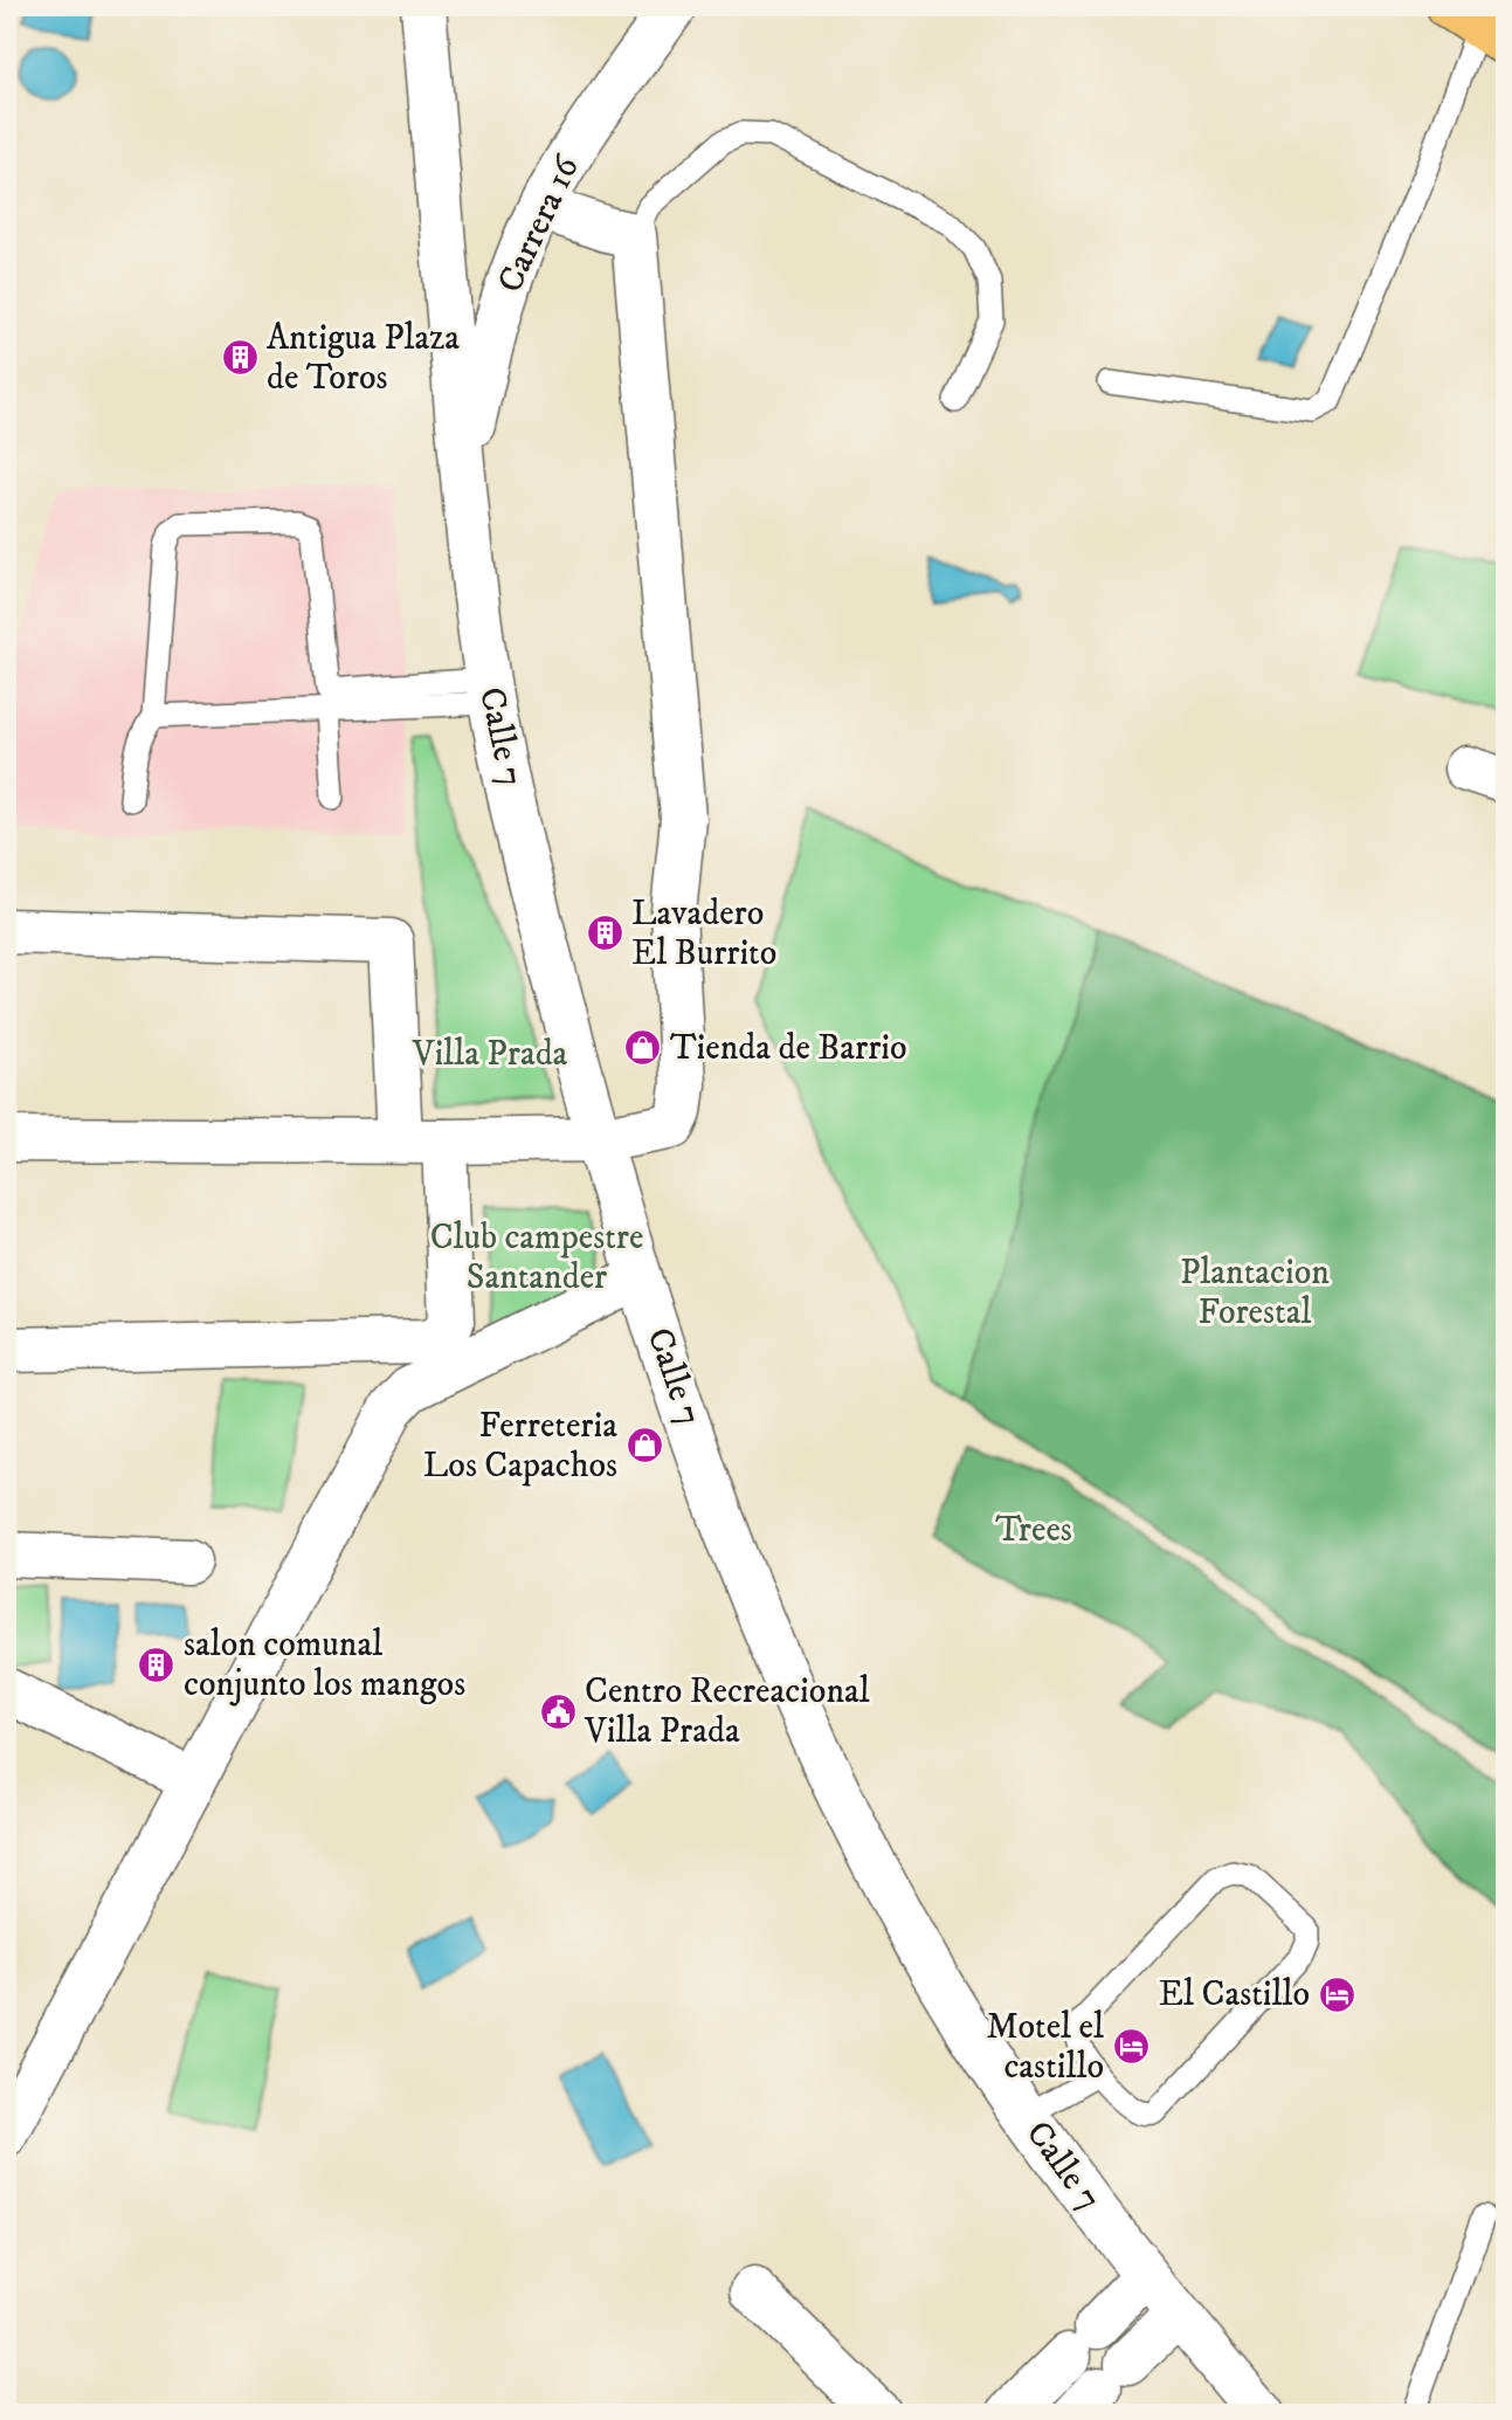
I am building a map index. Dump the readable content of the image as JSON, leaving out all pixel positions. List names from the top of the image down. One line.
{"streets":{"street":["Carrera 16","Calle 7"]},"crossings":[["Carrera 16","Calle 7"]],"parks":["Villa Prada","Club campestre Santander","Plantacion Forestal","Trees"],"places":{"building":["Antigua Plaza de Toros","Lavadero El Burrito","salon comunal conjunto los mangos"],"shop":["Tienda de Barrio","Ferreteria Los Capachos"],"public building":["Centro Recreacional Villa Prada"],"hotel":["El Castillo","Motel el castillo"]}}
